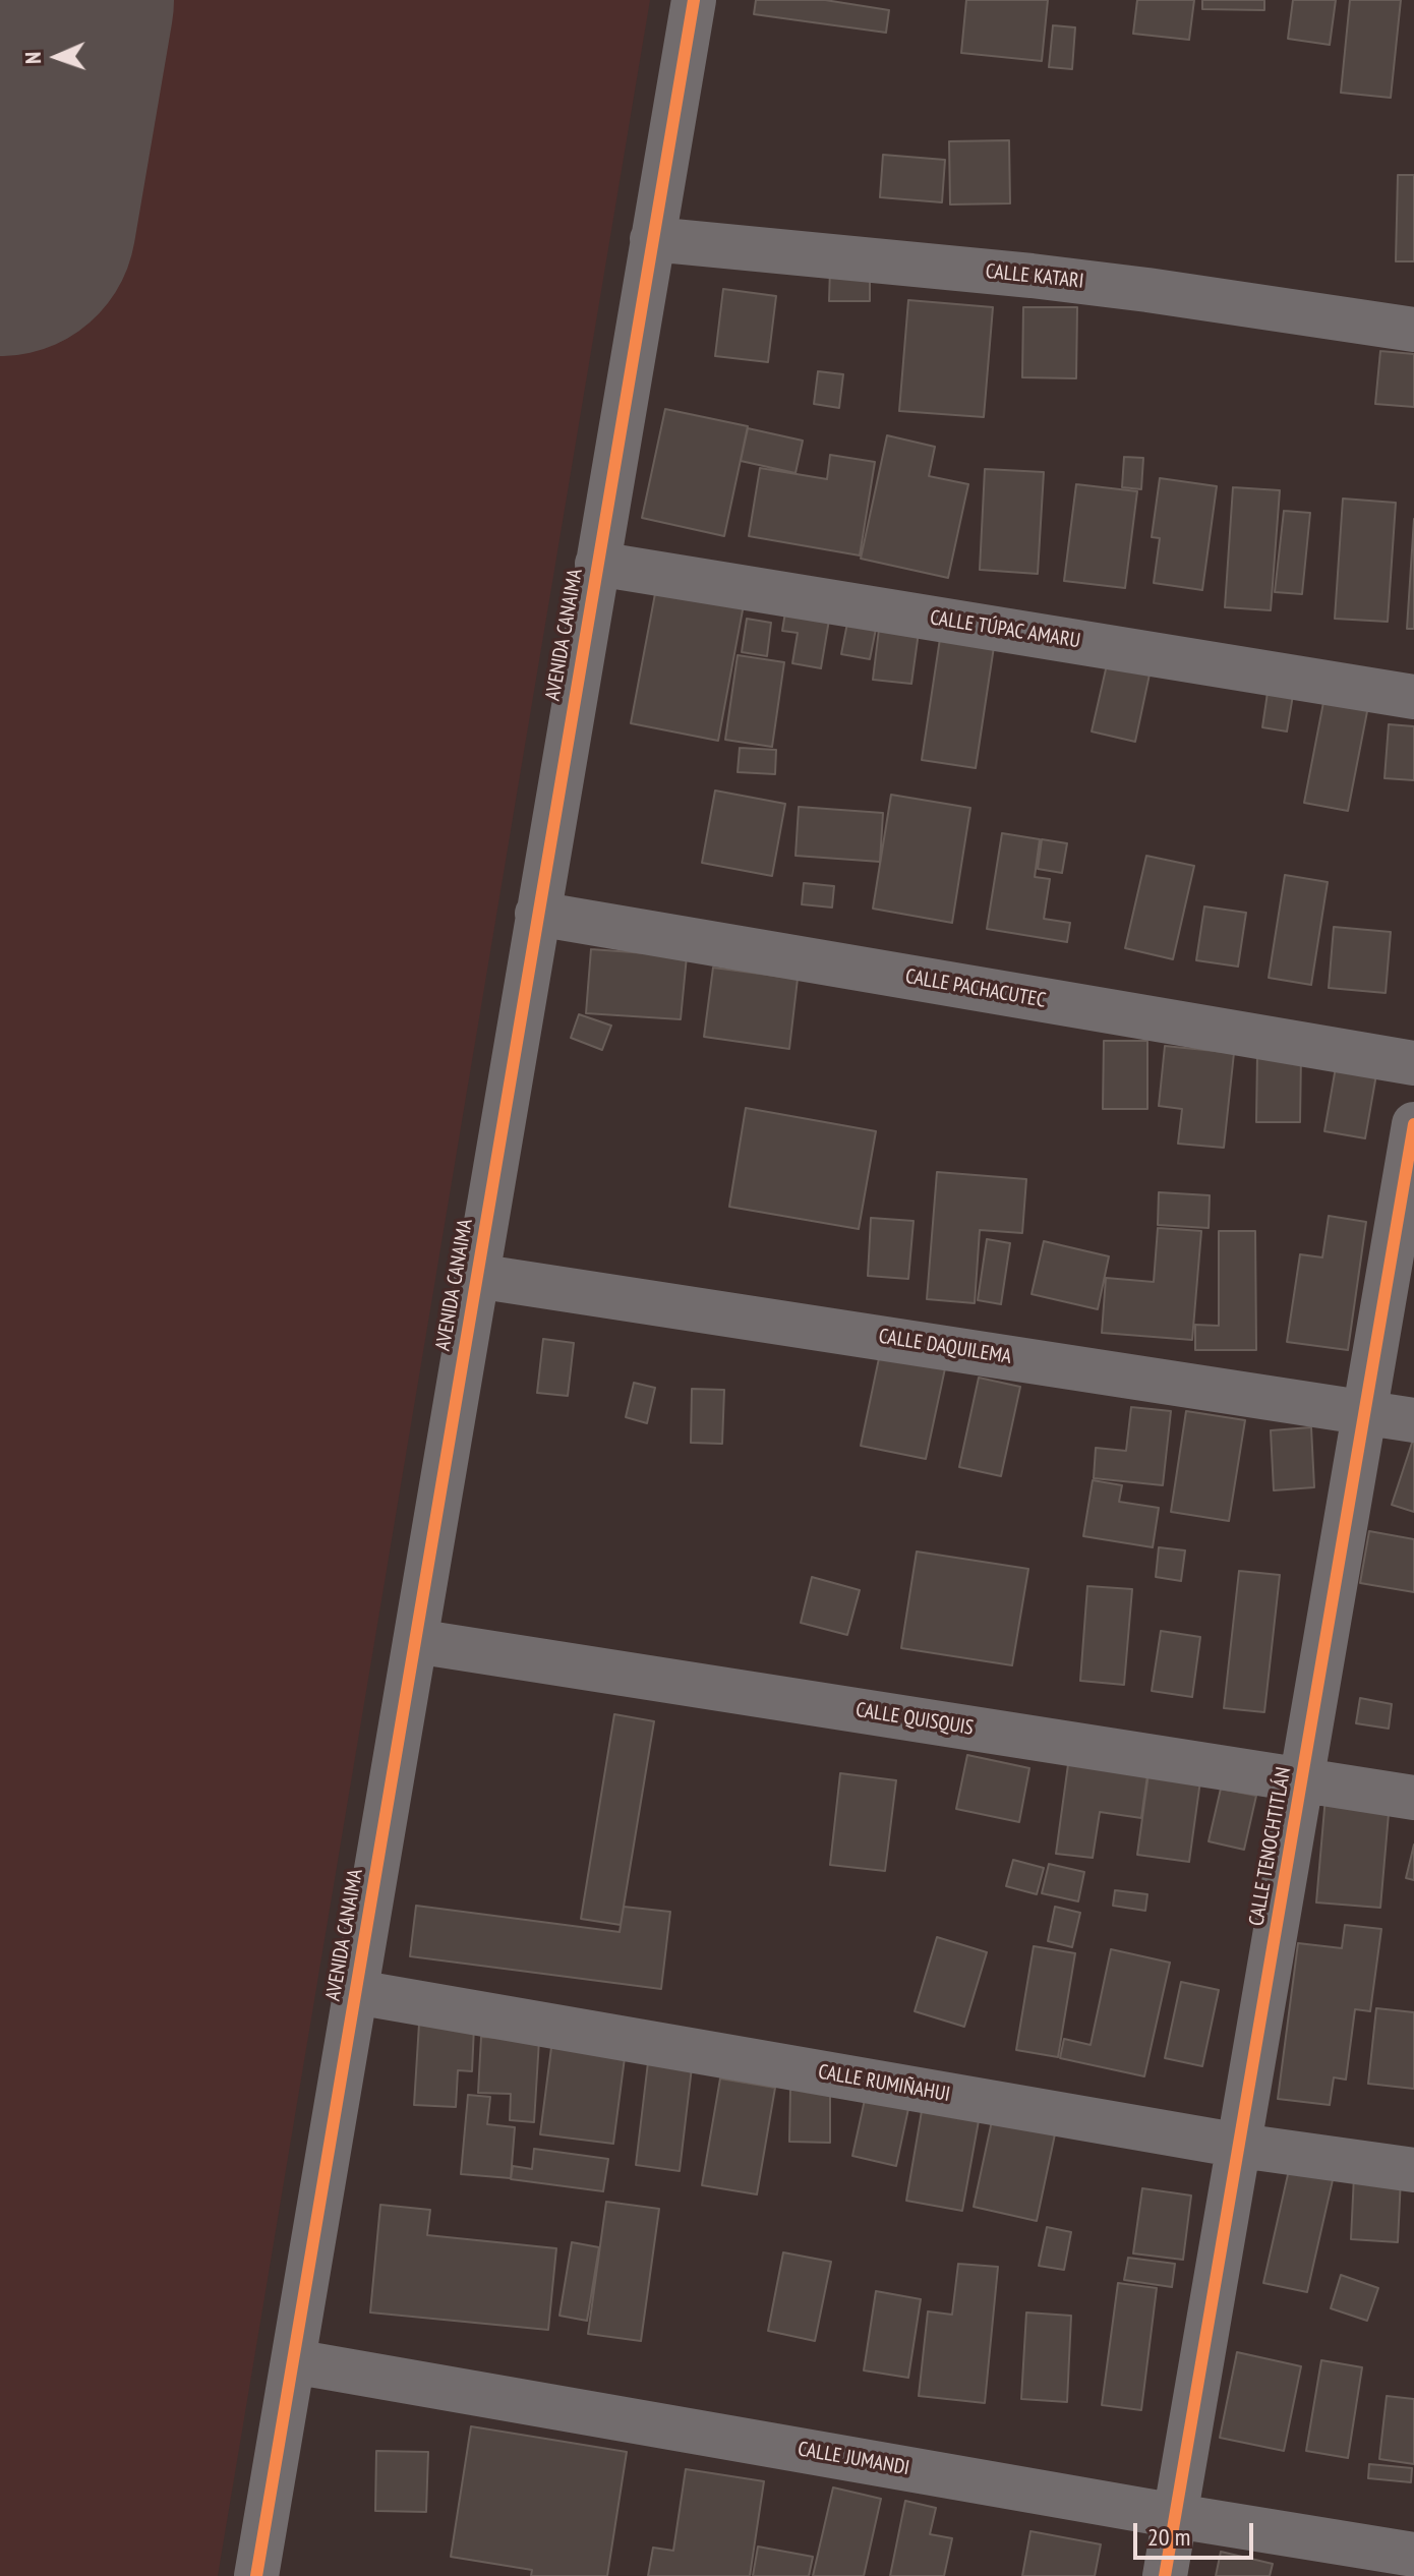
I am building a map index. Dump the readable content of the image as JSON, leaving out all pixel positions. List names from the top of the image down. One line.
{"streets":{"street":["CALLE KATARI","CALLE TÚPAC AMARU","AVENIDA CANAIMA","CALLE PACHACUTEC","CALLE DAQUILEMA","CALLE QUISQUIS","CALLE TENOCHTITLÁN","CALLE RUMIÑAHUI","CALLE JUMANDI"]},"crossings":[["CALLE KATARI","AVENIDA CANAIMA"],["CALLE TÚPAC AMARU","AVENIDA CANAIMA"],["AVENIDA CANAIMA","CALLE PACHACUTEC"],["AVENIDA CANAIMA","CALLE DAQUILEMA"],["AVENIDA CANAIMA","CALLE QUISQUIS"],["AVENIDA CANAIMA","CALLE RUMIÑAHUI"],["AVENIDA CANAIMA","CALLE JUMANDI"],["CALLE DAQUILEMA","CALLE TENOCHTITLÁN"],["CALLE QUISQUIS","CALLE TENOCHTITLÁN"],["CALLE TENOCHTITLÁN","CALLE RUMIÑAHUI"],["CALLE TENOCHTITLÁN","CALLE JUMANDI"]],"scale_bar":"20 m","north":"left"}
